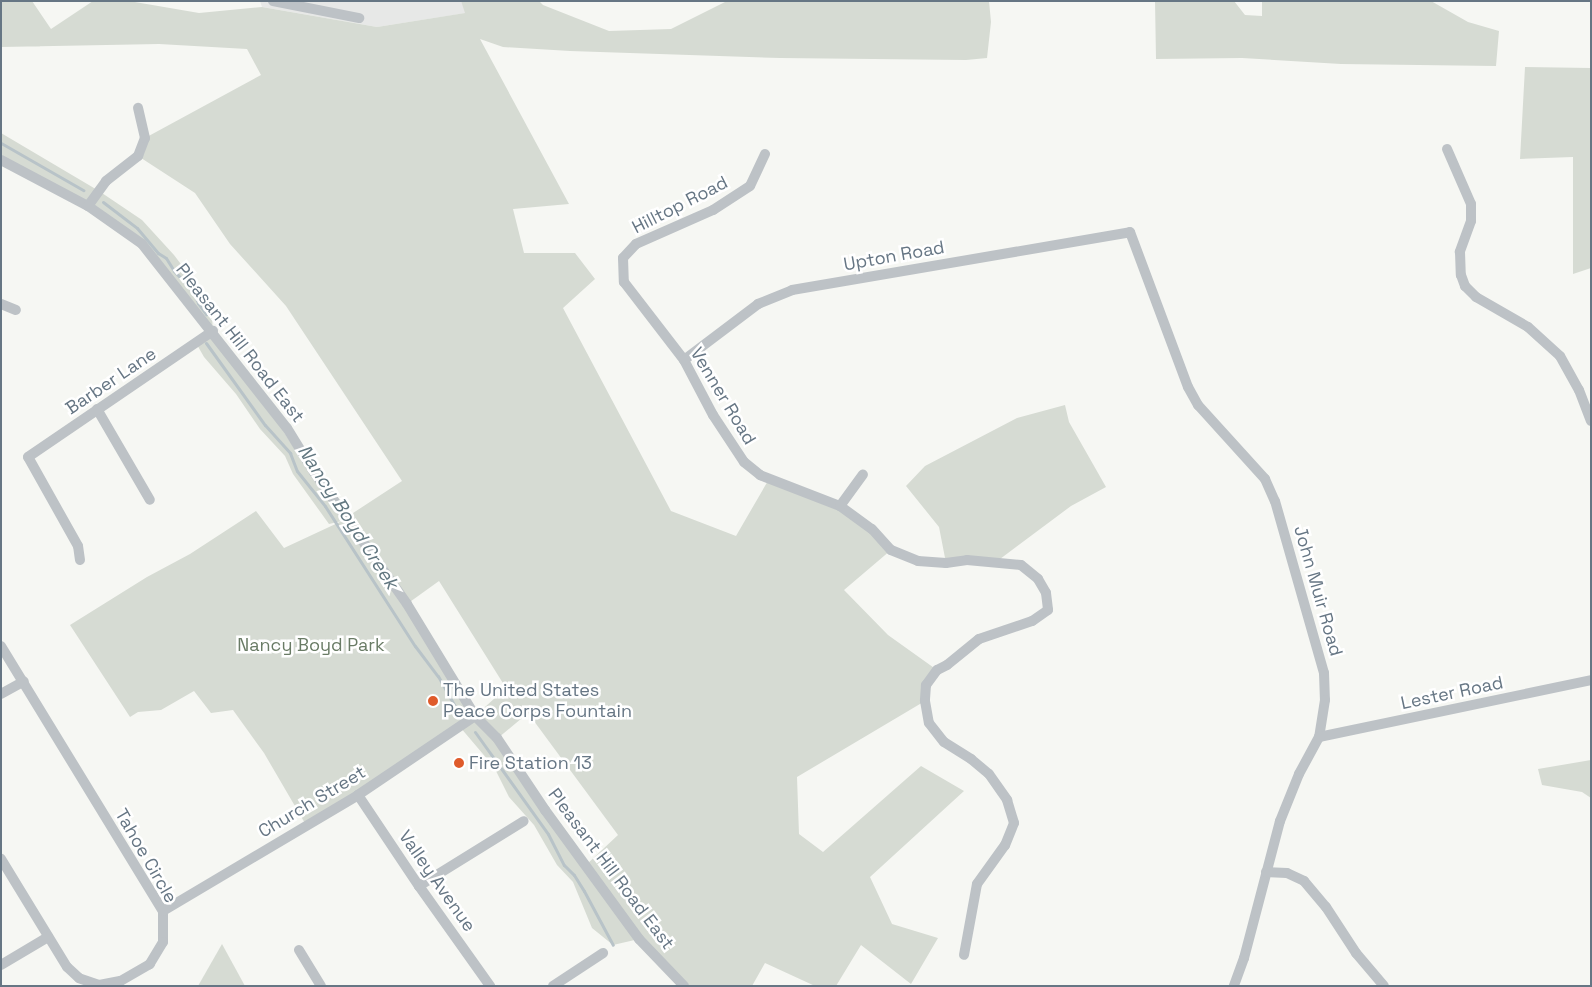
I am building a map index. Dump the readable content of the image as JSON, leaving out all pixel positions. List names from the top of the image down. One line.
{"streets":{"street":["Hilltop Road","Upton Road","Pleasant Hill Road East","Barber Lane","Venner Road","John Muir Road","Lester Road","Church Street","Tahoe Circle","Valley Avenue"]},"crossings":[["Hilltop Road","Venner Road"],["Upton Road","Venner Road"],["Upton Road","John Muir Road"],["Pleasant Hill Road East","Barber Lane"],["Pleasant Hill Road East","Church Street"],["John Muir Road","Lester Road"],["Church Street","Tahoe Circle"],["Church Street","Valley Avenue"]],"water":["Nancy Boyd Creek"],"parks":["Nancy Boyd Park"],"places":["The United States Peace Corps Fountain","Fire Station 13"]}
